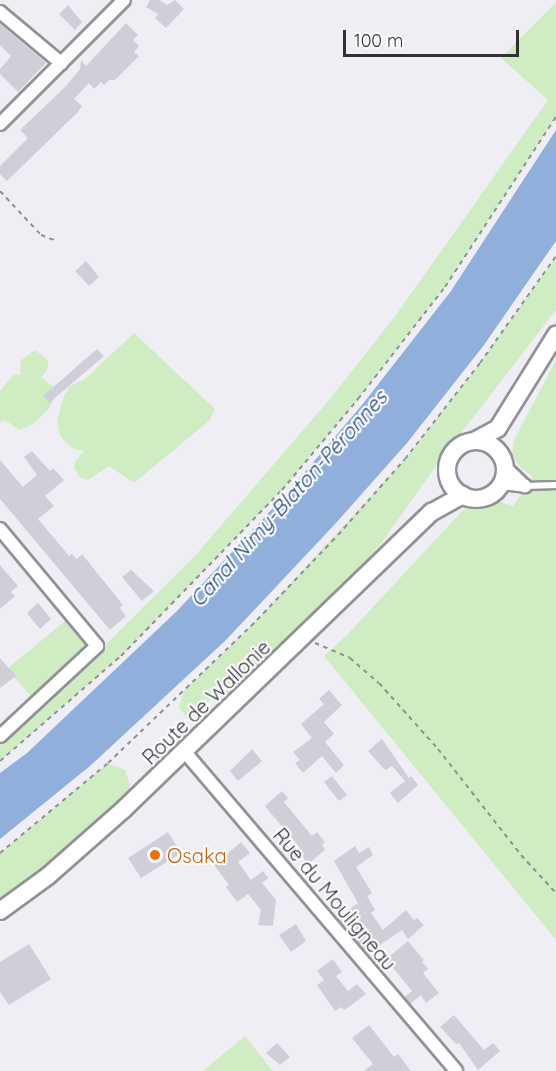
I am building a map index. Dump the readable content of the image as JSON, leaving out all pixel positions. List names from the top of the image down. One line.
{"streets":{"main road":["Route de Wallonie"],"street":["Rue du Mouligneau"]},"crossings":[["Route de Wallonie","Rue du Mouligneau"]],"water":["Canal Nimy-Blaton-Péronnes"],"places":["Osaka"],"scale_bar":"100 m"}
